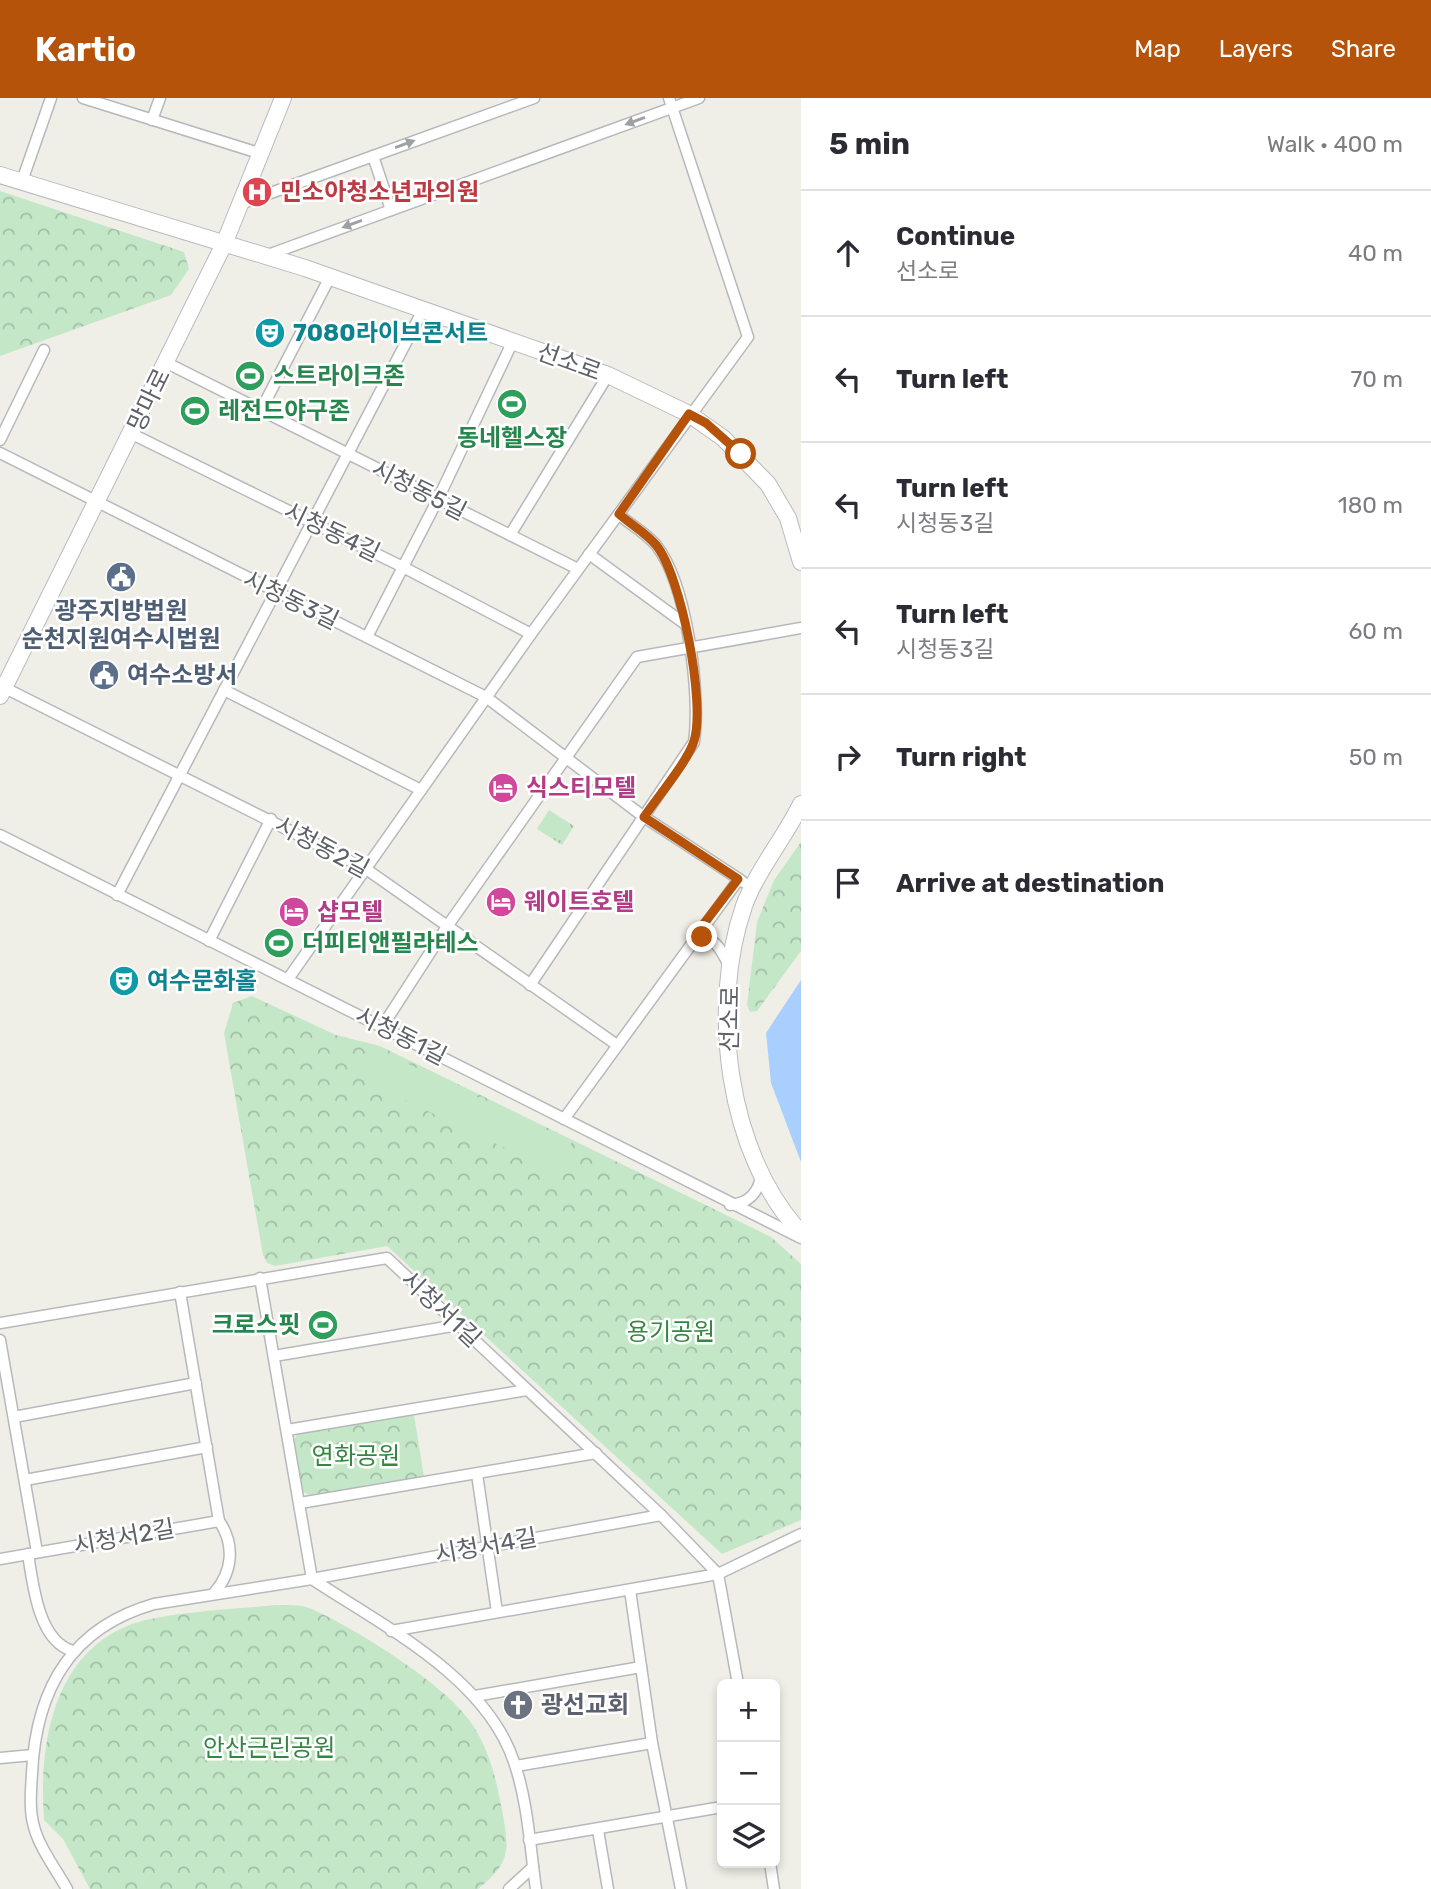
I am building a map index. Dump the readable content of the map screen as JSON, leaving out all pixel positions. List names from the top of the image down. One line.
{"streets":{"street":["선소로","망마로","시청동5길","시청동4길","시청동3길","시청동2길","시청동1길","시청서1길","시청서2길","시청서4길"]},"crossings":[["선소로","망마로"],["선소로","시청동3길"],["선소로","시청동1길"],["망마로","시청동5길"],["망마로","시청동4길"],["망마로","시청동3길"],["망마로","시청동2길"],["시청서1길","시청서4길"]],"parks":["용기공원","연화공원","안산근린공원"],"places":{"hospital":["민소아청소년과의원"],"theatre":["7080라이브콘서트","여수문화홀"],"sports":["스트라이크존","동네헬스장","레전드야구존","더피티앤필라테스","크로스핏"],"public building":["광주지방법원 순천지원여수시법원","여수소방서"],"hotel":["식스티모텔","웨이트호텔","샵모텔"],"church":["광선교회"]},"page":{"header":"Kartio","nav":["Map","Layers","Share"],"heading":["5 min","Walk · 400 m"],"list":[["Continue","선소로","40 m"],["Turn left","70 m"],["Turn left","시청동3길","180 m"],["Turn left","시청동3길","60 m"],["Turn right","50 m"],"Arrive at destination"],"map_buttons":["+","−"]}}
